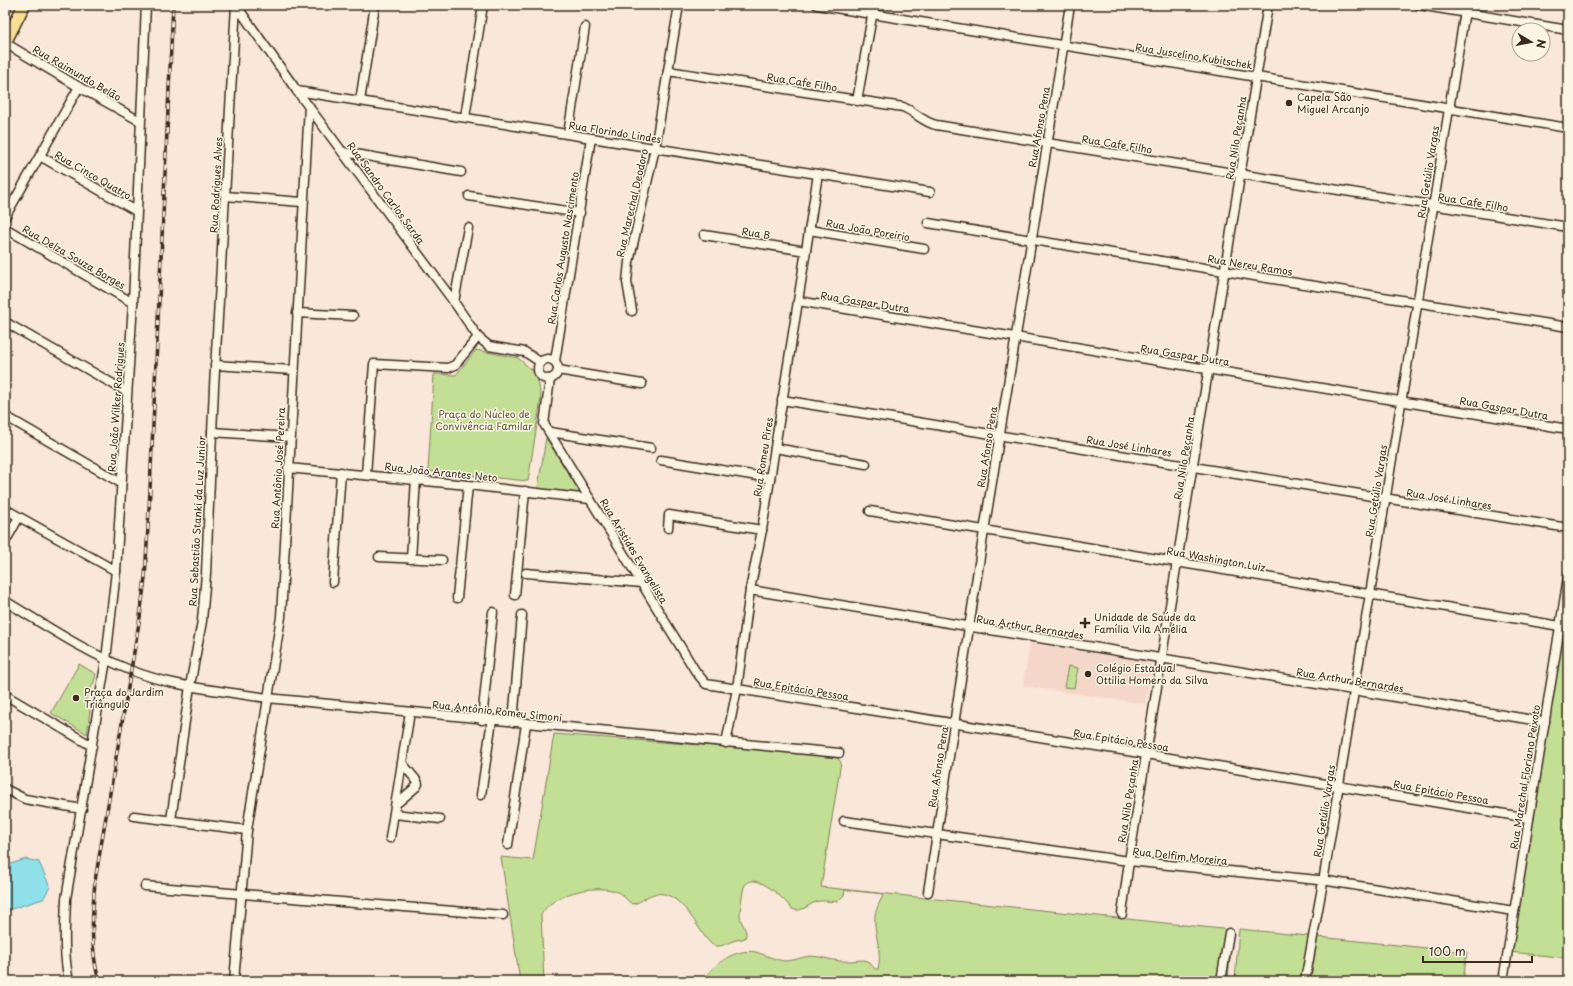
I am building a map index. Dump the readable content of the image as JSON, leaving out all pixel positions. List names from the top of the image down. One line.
{"streets":{"street":["Rua Juscelino Kubitschek","Rua Raimundo Belão","Rua Cafe Filho","Rua Afonso Pena","Rua Florindo Lindes","Rua Nilo Peçanha","Rua Getúlio Vargas","Rua Cinco Quatro","Rua Rodrigues Alves","Rua Sandro Carlos Sarda","Rua Marechal Deodoro","Rua João Poreirio","Rua B","Rua Carlos Augusto Nascimento","Rua Delza Souza Borges","Rua Nereu Ramos","Rua Gaspar Dutra","Rua João Wilker Rodrigues","Rua José Linhares","Rua Romeu Pires","Rua Antônio José Pereira","Rua João Arantes Neto","Rua Sebastião Stanki da Luz Junior","Rua Aristides Evangelista","Rua Washington Luiz","Rua Arthur Bernardes","Rua Epitácio Pessoa","Rua Antônio Romeu Simoni","Rua Marechal Floriano Peixoto","Rua Delfim Moreira"]},"crossings":[["Rua Juscelino Kubitschek","Rua Afonso Pena"],["Rua Juscelino Kubitschek","Rua Nilo Peçanha"],["Rua Juscelino Kubitschek","Rua Getúlio Vargas"],["Rua Raimundo Belão","Rua João Wilker Rodrigues"],["Rua Cafe Filho","Rua Afonso Pena"],["Rua Cafe Filho","Rua Nilo Peçanha"],["Rua Cafe Filho","Rua Getúlio Vargas"],["Rua Cafe Filho","Rua Marechal Deodoro"],["Rua Afonso Pena","Rua Nereu Ramos"],["Rua Afonso Pena","Rua Gaspar Dutra"],["Rua Afonso Pena","Rua José Linhares"],["Rua Afonso Pena","Rua Washington Luiz"],["Rua Afonso Pena","Rua Arthur Bernardes"],["Rua Afonso Pena","Rua Epitácio Pessoa"],["Rua Afonso Pena","Rua Delfim Moreira"],["Rua Florindo Lindes","Rua Sandro Carlos Sarda"],["Rua Florindo Lindes","Rua Marechal Deodoro"],["Rua Florindo Lindes","Rua Carlos Augusto Nascimento"],["Rua Florindo Lindes","Rua Romeu Pires"],["Rua Nilo Peçanha","Rua Nereu Ramos"],["Rua Nilo Peçanha","Rua Gaspar Dutra"],["Rua Nilo Peçanha","Rua José Linhares"],["Rua Nilo Peçanha","Rua Washington Luiz"],["Rua Nilo Peçanha","Rua Arthur Bernardes"],["Rua Nilo Peçanha","Rua Epitácio Pessoa"],["Rua Nilo Peçanha","Rua Delfim Moreira"],["Rua Getúlio Vargas","Rua Nereu Ramos"],["Rua Getúlio Vargas","Rua Gaspar Dutra"],["Rua Getúlio Vargas","Rua José Linhares"],["Rua Getúlio Vargas","Rua Washington Luiz"],["Rua Getúlio Vargas","Rua Arthur Bernardes"],["Rua Getúlio Vargas","Rua Epitácio Pessoa"],["Rua Getúlio Vargas","Rua Delfim Moreira"],["Rua Cinco Quatro","Rua João Wilker Rodrigues"],["Rua Rodrigues Alves","Rua Sandro Carlos Sarda"],["Rua Rodrigues Alves","Rua Sebastião Stanki da Luz Junior"],["Rua Sandro Carlos Sarda","Rua Carlos Augusto Nascimento"],["Rua Sandro Carlos Sarda","Rua Antônio José Pereira"],["Rua Sandro Carlos Sarda","Rua Aristides Evangelista"],["Rua João Poreirio","Rua Romeu Pires"],["Rua B","Rua Romeu Pires"],["Rua Carlos Augusto Nascimento","Rua Aristides Evangelista"],["Rua Delza Souza Borges","Rua João Wilker Rodrigues"],["Rua Gaspar Dutra","Rua Romeu Pires"],["Rua João Wilker Rodrigues","Rua Antônio Romeu Simoni"],["Rua José Linhares","Rua Romeu Pires"],["Rua Romeu Pires","Rua Arthur Bernardes"],["Rua Romeu Pires","Rua Epitácio Pessoa"],["Rua Romeu Pires","Rua Antônio Romeu Simoni"],["Rua Antônio José Pereira","Rua João Arantes Neto"],["Rua Antônio José Pereira","Rua Antônio Romeu Simoni"],["Rua João Arantes Neto","Rua Aristides Evangelista"],["Rua Sebastião Stanki da Luz Junior","Rua Antônio Romeu Simoni"],["Rua Aristides Evangelista","Rua Epitácio Pessoa"],["Rua Washington Luiz","Rua Marechal Floriano Peixoto"],["Rua Arthur Bernardes","Rua Marechal Floriano Peixoto"],["Rua Epitácio Pessoa","Rua Marechal Floriano Peixoto"],["Rua Marechal Floriano Peixoto","Rua Delfim Moreira"]],"parks":["Praça do Núcleo de Convivência Familar"],"places":{"other":["Capela São Miguel Arcanjo","Colégio Estadual Ottilia Homero da Silva","Praça do Jardim Triângulo"],"health":["Unidade de Saúde da Família Vila Amélia"]},"scale_bar":"100 m","north":"right"}
